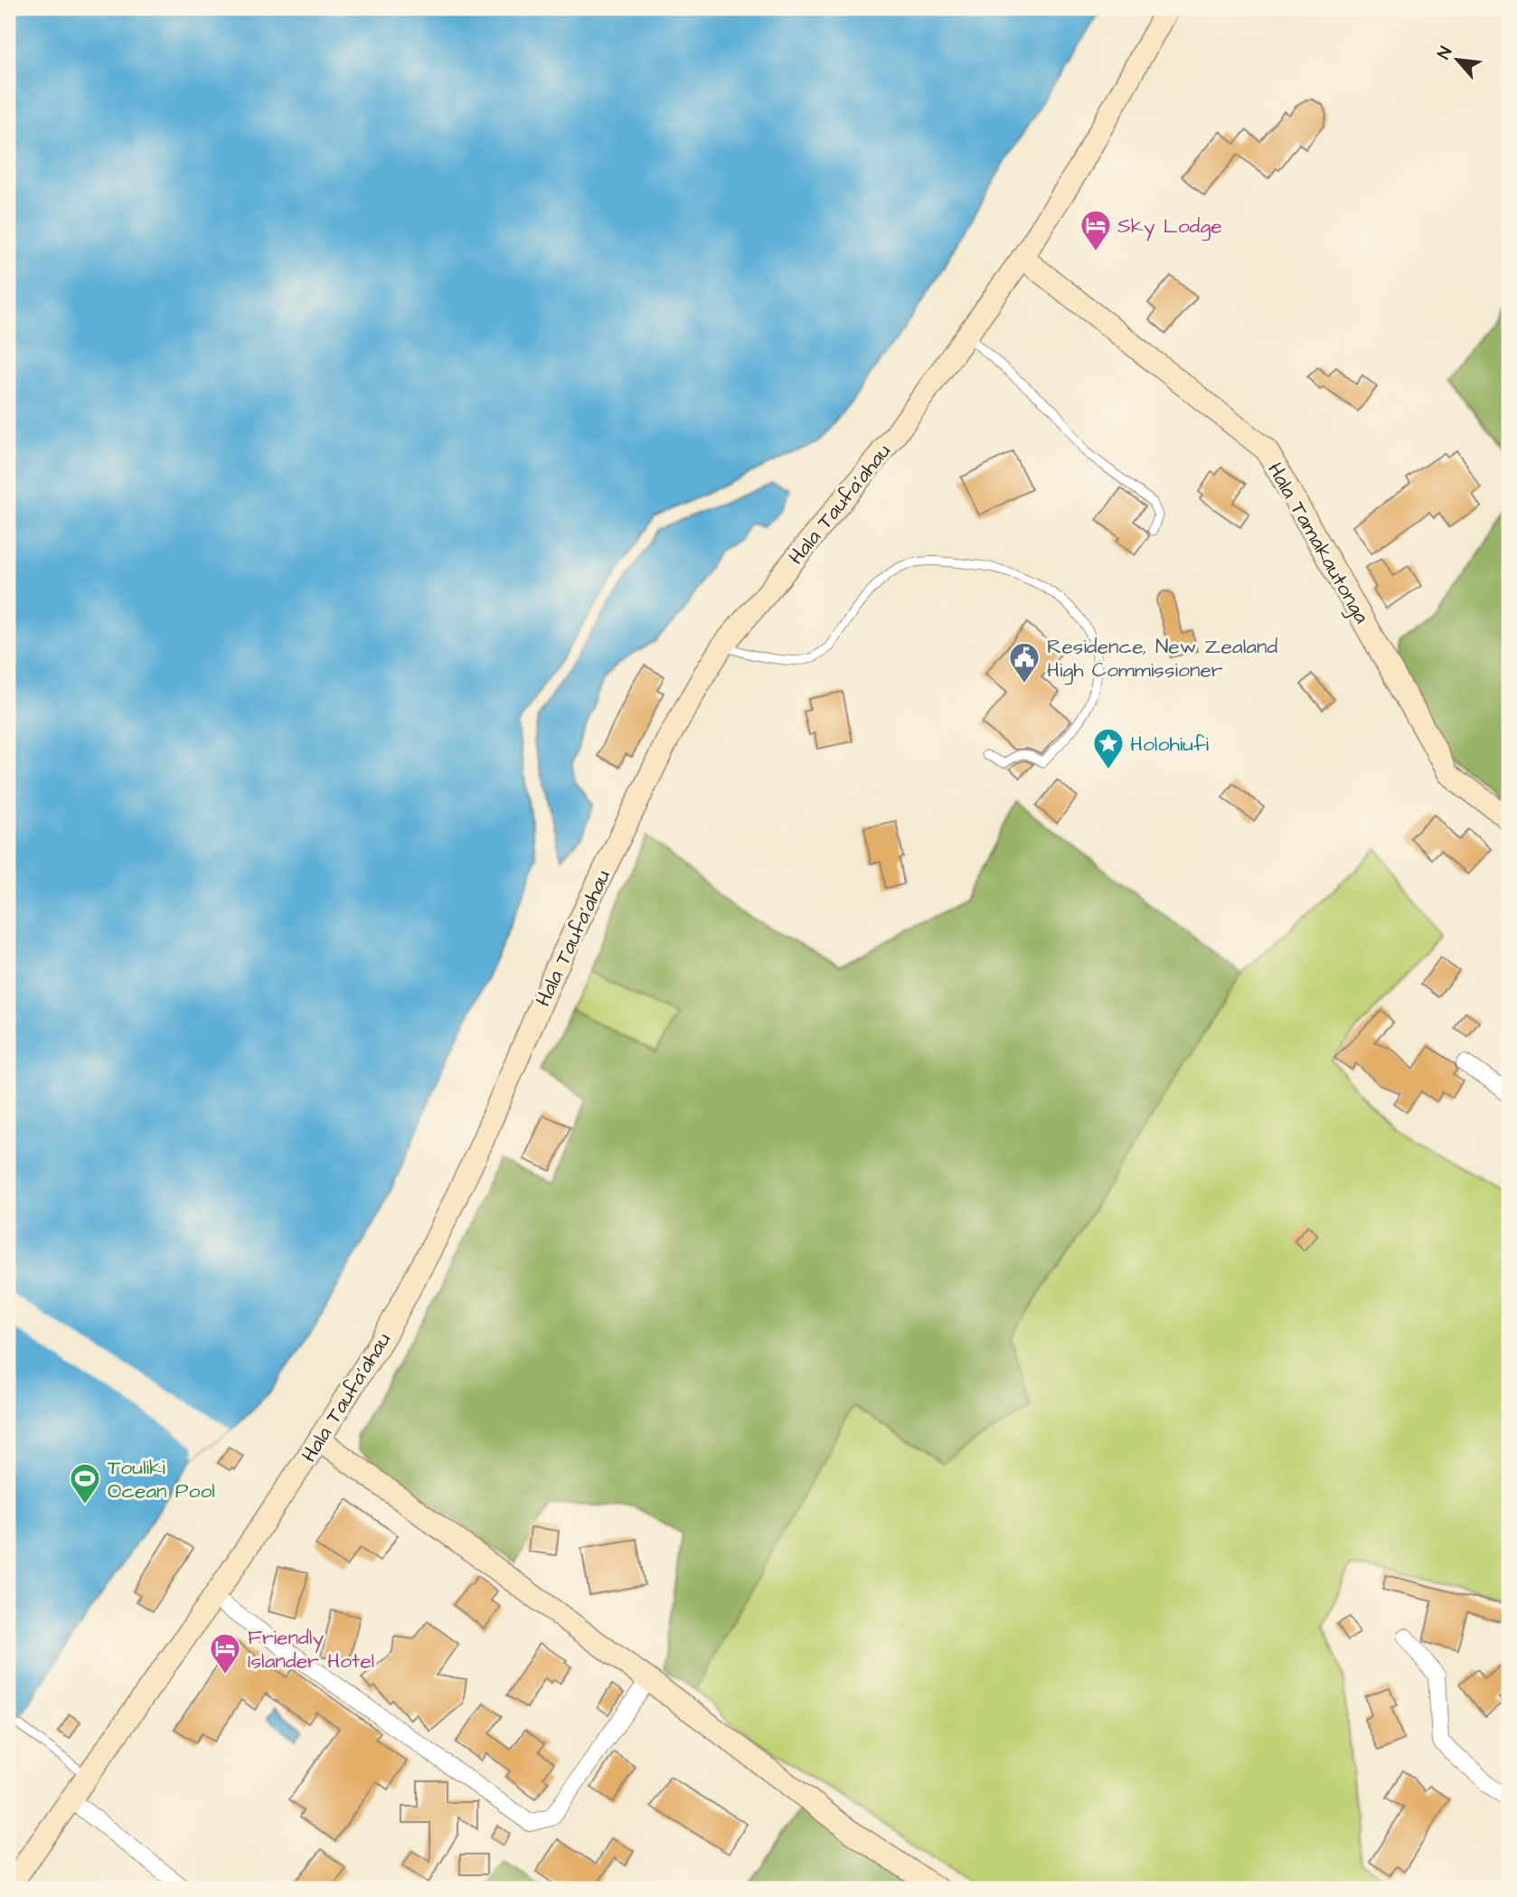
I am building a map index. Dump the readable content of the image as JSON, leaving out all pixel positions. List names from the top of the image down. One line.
{"streets":{"street":["Hala Taufa'ahau","Hala Tamakautonga"]},"crossings":[["Hala Taufa'ahau","Hala Tamakautonga"]],"places":{"hotel":["Sky Lodge","Friendly Islander Hotel"],"public building":["Residence, New Zealand High Commissioner"],"place":["Holohiufi"],"sports":["Touliki Ocean Pool"]},"north":"top left"}
